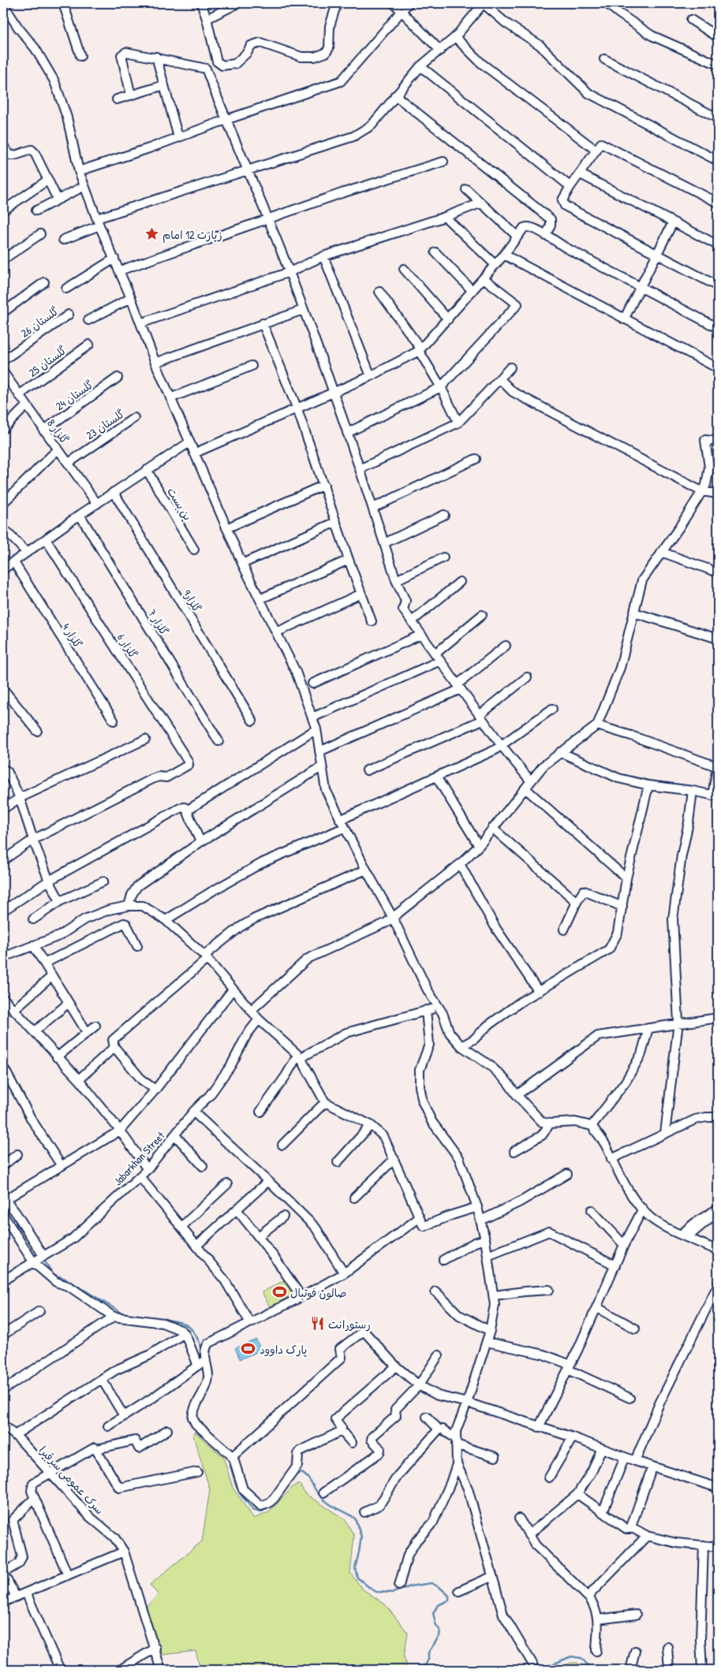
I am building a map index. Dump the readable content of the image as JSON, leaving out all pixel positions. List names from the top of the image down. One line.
{"streets":{"street":["گلستان 26","گلستان 25","گلستان 24","گلستان 23","گلزار 8","بن بست","گلزار9","گلزار 7","گلزار 4","گلزار 6","Jabarkhan Street","سرک عمومی سرقبرا"]},"crossings":[["گلستان 25","گلزار 8"],["گلستان 24","گلزار 8"],["گلستان 23","گلزار 8"]],"places":{"place":["زیارت 12 امام"],"sports":["صالون فوتبال","پارک داوود"],"restaurant":["رستورانت"]}}
